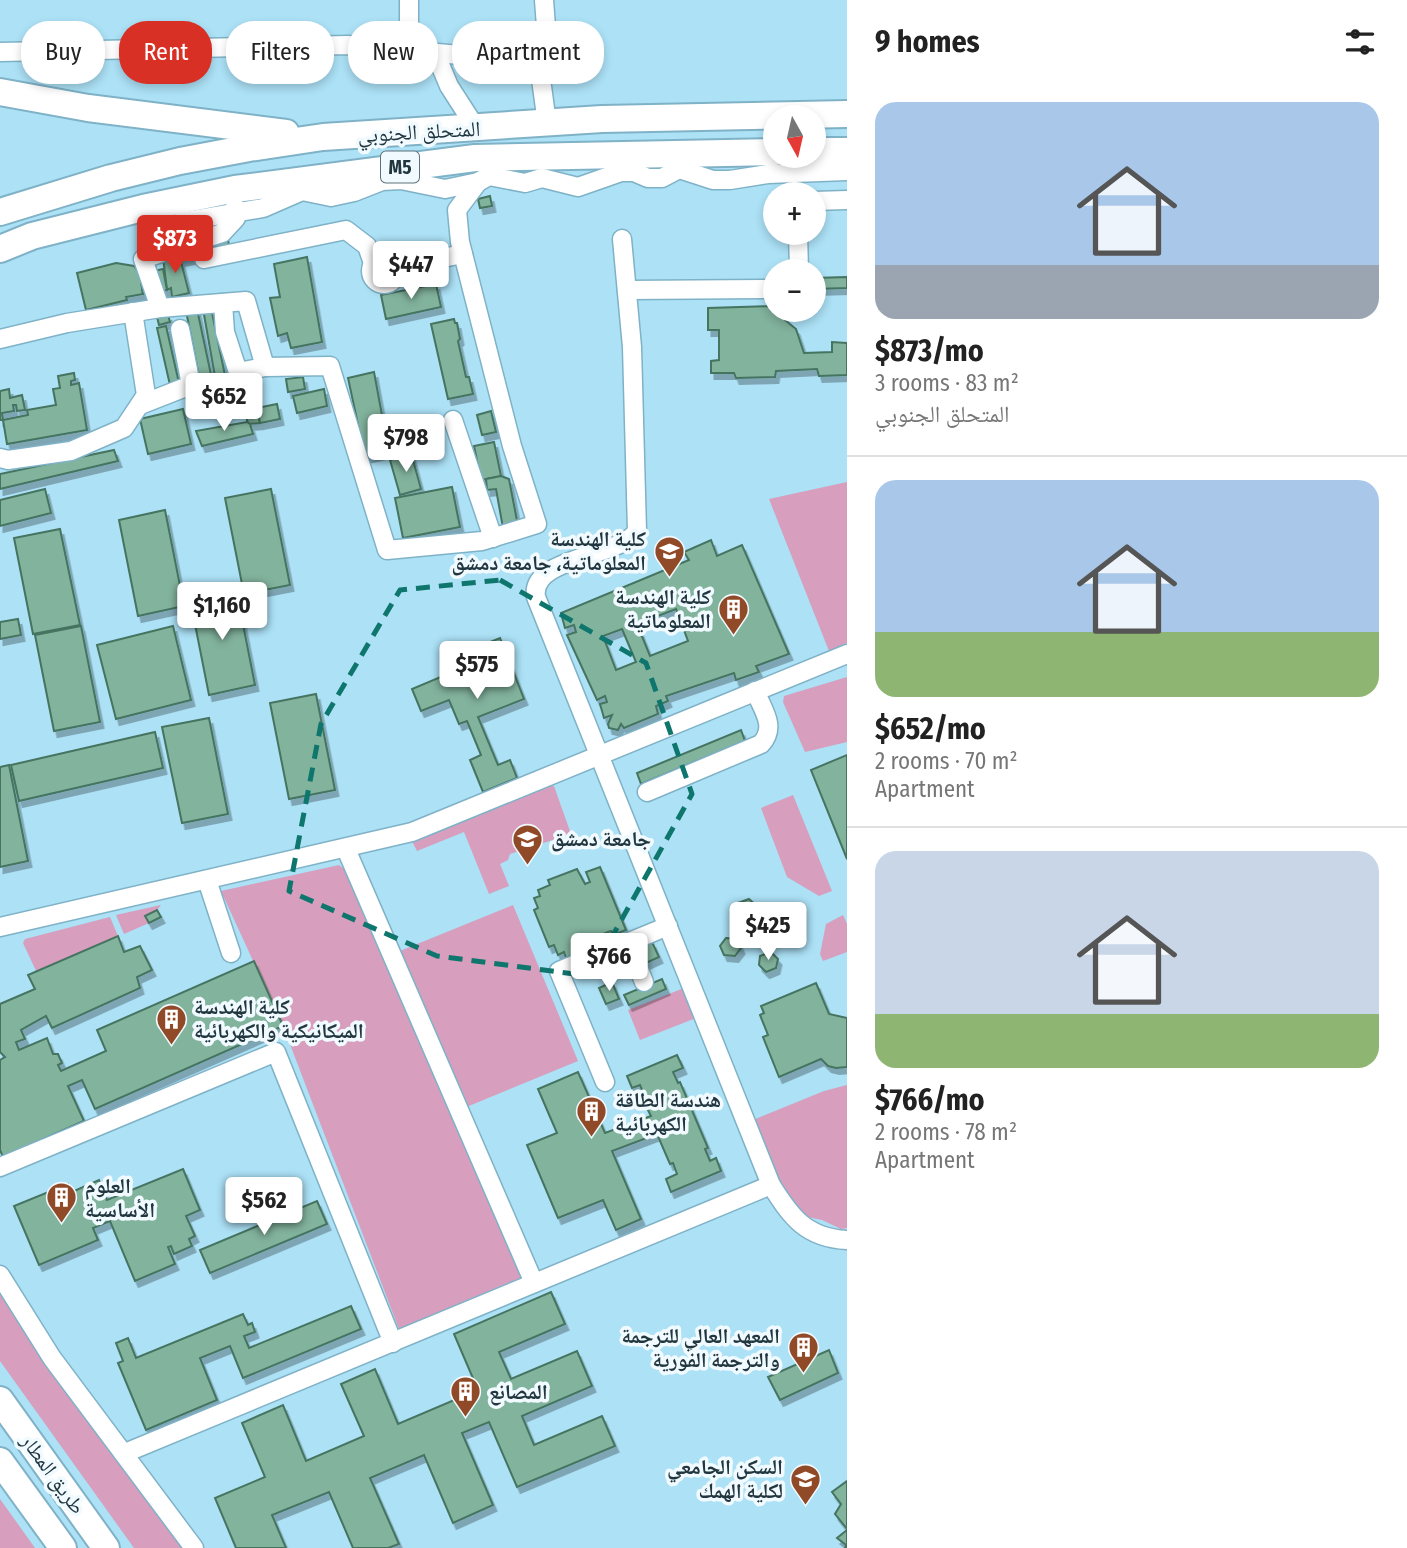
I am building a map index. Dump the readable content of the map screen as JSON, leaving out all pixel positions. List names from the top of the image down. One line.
{"streets":{"highway":["المتحلق الجنوبي","M5","طريق المطار"]},"places":{"school or university":["كلية الهندسة المعلوماتية، جامعة دمشق","جامعة دمشق","السكن الجامعي لكلية الهمك"],"building":["كلية الهندسة المعلوماتية","كلية الهندسة الميكانيكية والكهربائية","هندسة الطاقة الكهربائية","العلوم الأساسية","المعهد العالي للترجمة والترجمة الفورية","المصانع"]},"north":"bottom","page":{"heading":"9 homes","chip":["Buy","Rent","Filters","New","Apartment"],"list":[{"name":"$873/mo","note":"3 rooms · 83 m² · المتحلق الجنوبي"},{"name":"$652/mo","note":"2 rooms · 70 m² · Apartment"},{"name":"$766/mo","note":"2 rooms · 78 m² · Apartment"}],"map_buttons":["+","−"],"price":["$873","$447","$652","$798","$1,160","$575","$425","$766","$562"]}}
